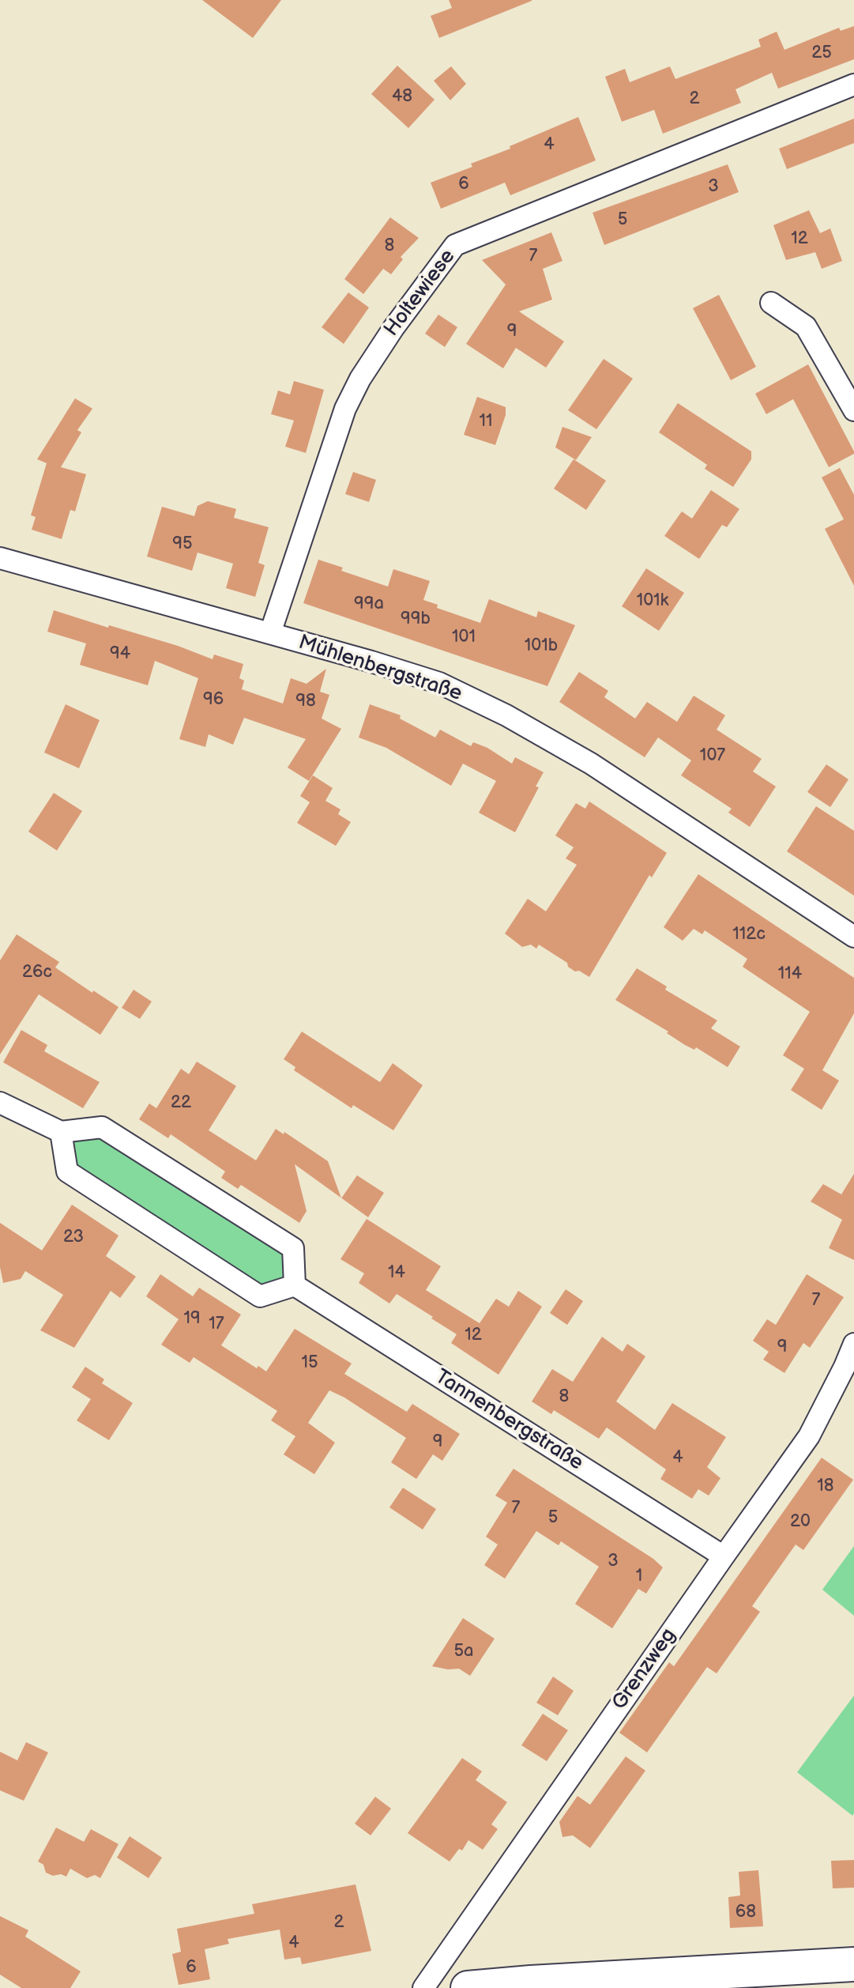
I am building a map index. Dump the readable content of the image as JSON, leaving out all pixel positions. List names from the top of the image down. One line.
{"streets":{"street":["Holtewiese","Mühlenbergstraße","Tannenbergstraße","Grenzweg"]},"crossings":[["Holtewiese","Mühlenbergstraße"],["Tannenbergstraße","Grenzweg"]],"house_numbers":["25","48","2","4","6","3","5","12","8","7","9","11","95","101k","99a","99b","101","101b","94","96","98","107","112c","26c","114","22","23","14","7","19","17","12","9","15","8","9","4","18","7","5","20","3","1","5a","68","2","4","6"]}
